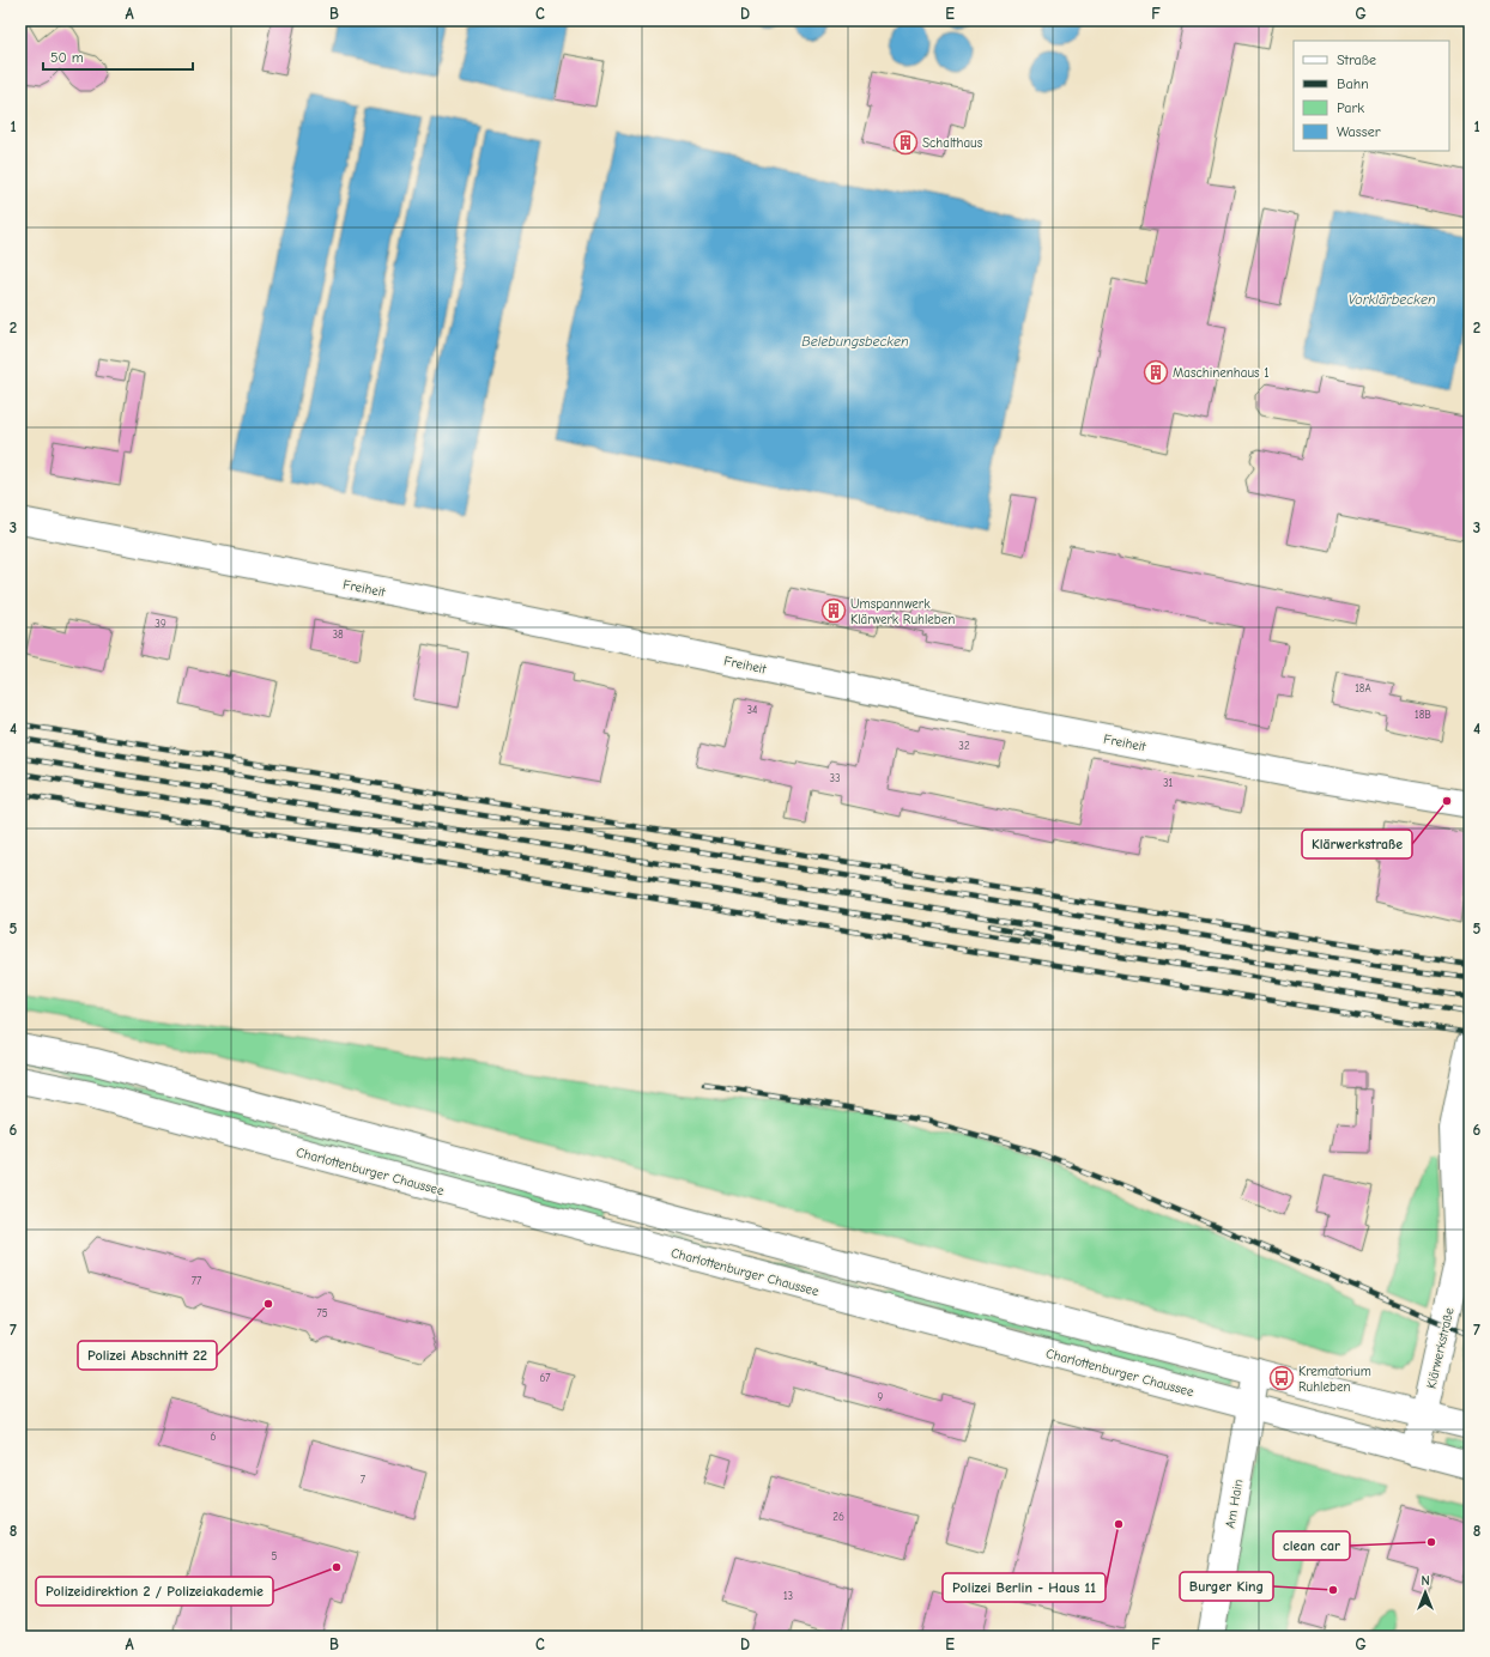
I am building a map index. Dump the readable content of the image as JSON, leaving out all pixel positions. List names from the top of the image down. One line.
{"streets":{"main road":["Freiheit","Charlottenburger Chaussee","Klärwerkstraße","Am Hain"]},"crossings":[["Charlottenburger Chaussee","Klärwerkstraße"],["Charlottenburger Chaussee","Am Hain"]],"water":["Vorklärbecken","Belebungsbecken"],"places":{"building":["Schalthaus","Maschinenhaus 1","Umspannwerk Klärwerk Ruhleben"],"other":["Klärwerkstraße","Polizei Abschnitt 22","Polizei Berlin - Haus 11","clean car","Polizeidirektion 2 / Polizeiakademie","Burger King"],"bus stop":["Krematorium Ruhleben"]},"house_numbers":["39","38","18A","34","18B","32","33","31","77","75","67","9","6","7","26","5","13"],"legend":["Straße","Bahn","Park","Wasser"],"scale_bar":"50 m","north":"top","grid":{"columns":["A","B","C","D","E","F","G"],"rows":["1","2","3","4","5","6","7","8"]}}
